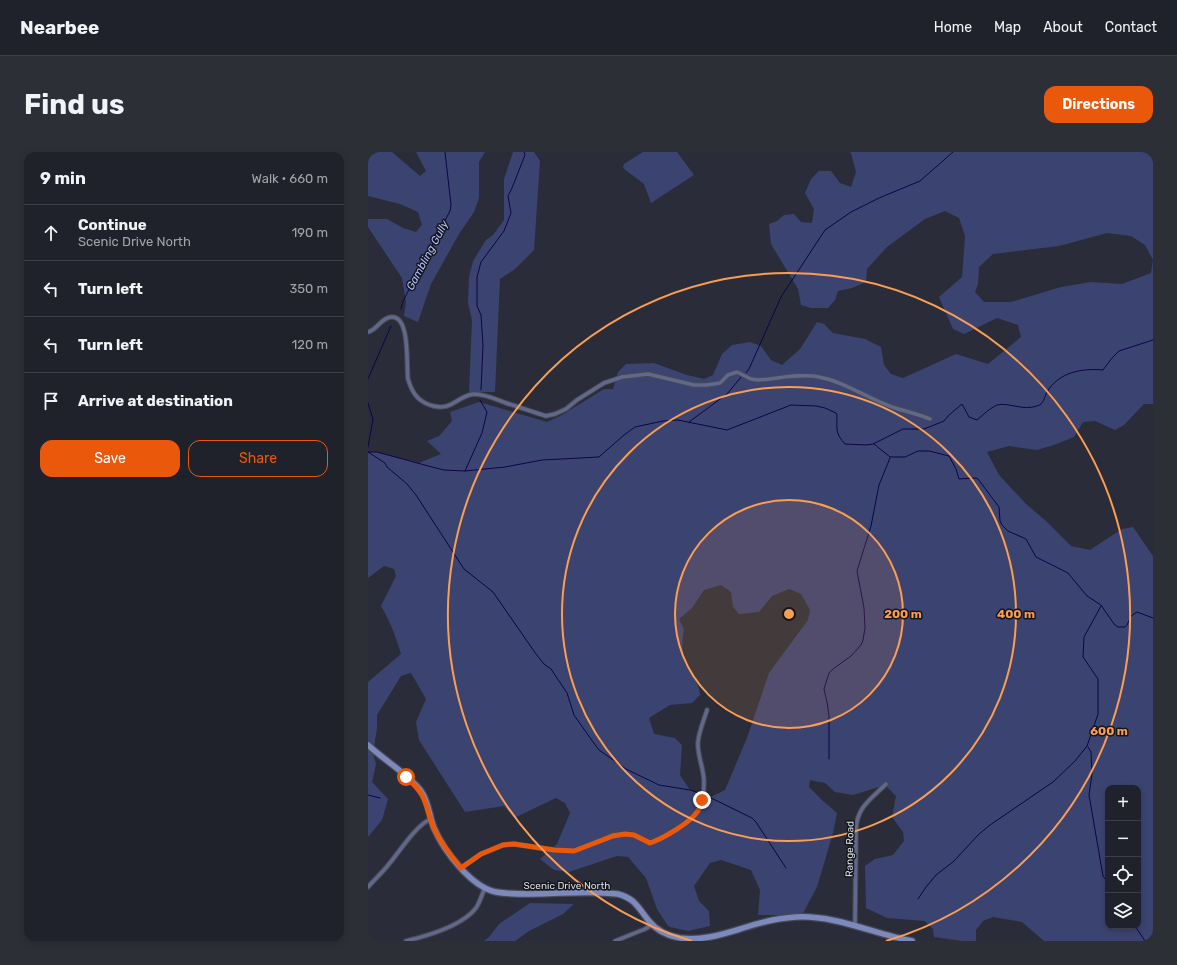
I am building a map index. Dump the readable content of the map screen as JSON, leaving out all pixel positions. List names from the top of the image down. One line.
{"streets":{"main road":["Scenic Drive North"],"street":["Range Road"]},"crossings":[["Range Road","Scenic Drive North"]],"water":["Gambling Gully"],"page":{"header":"Nearbee","nav":["Home","Map","About","Contact"],"buttons":["Directions",["Save","Share"]],"title":"Find us","heading":["9 min","Walk · 660 m"],"list":[["Continue","Scenic Drive North","190 m"],["Turn left","350 m"],["Turn left","120 m"],"Arrive at destination"],"map_buttons":["+","−"]},"rings":["200 m","400 m","600 m"]}
